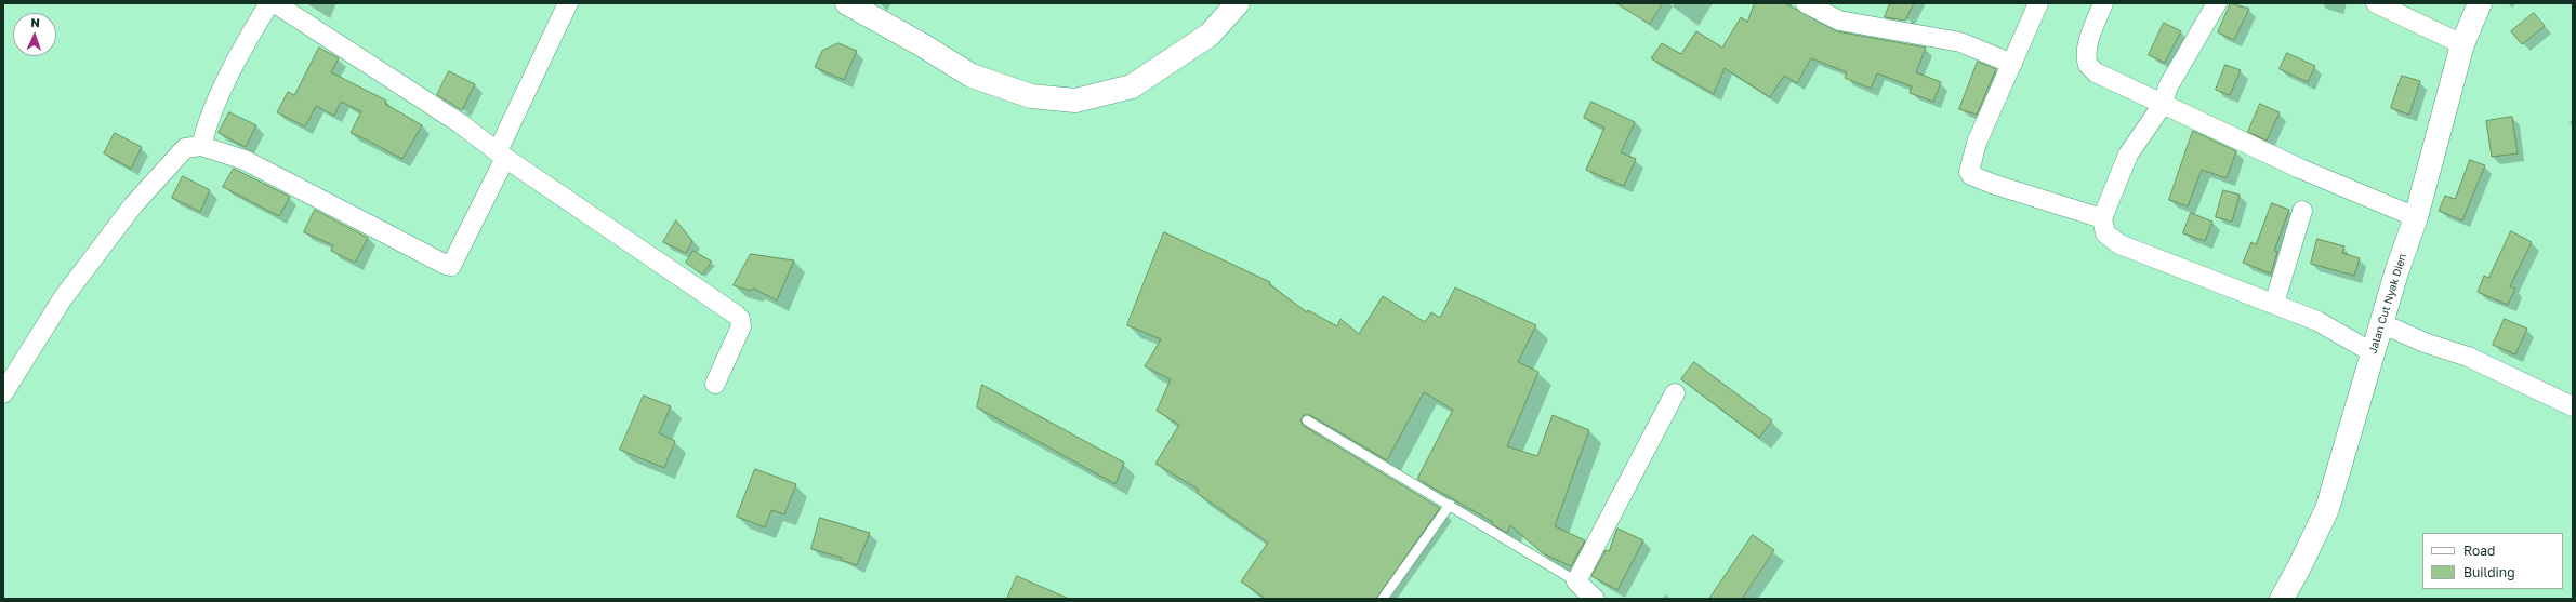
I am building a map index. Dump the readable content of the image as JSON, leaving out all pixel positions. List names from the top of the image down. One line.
{"streets":{"street":["Jalan Cut Nyak Dien"]},"legend":["Road","Building"],"north":"top"}
